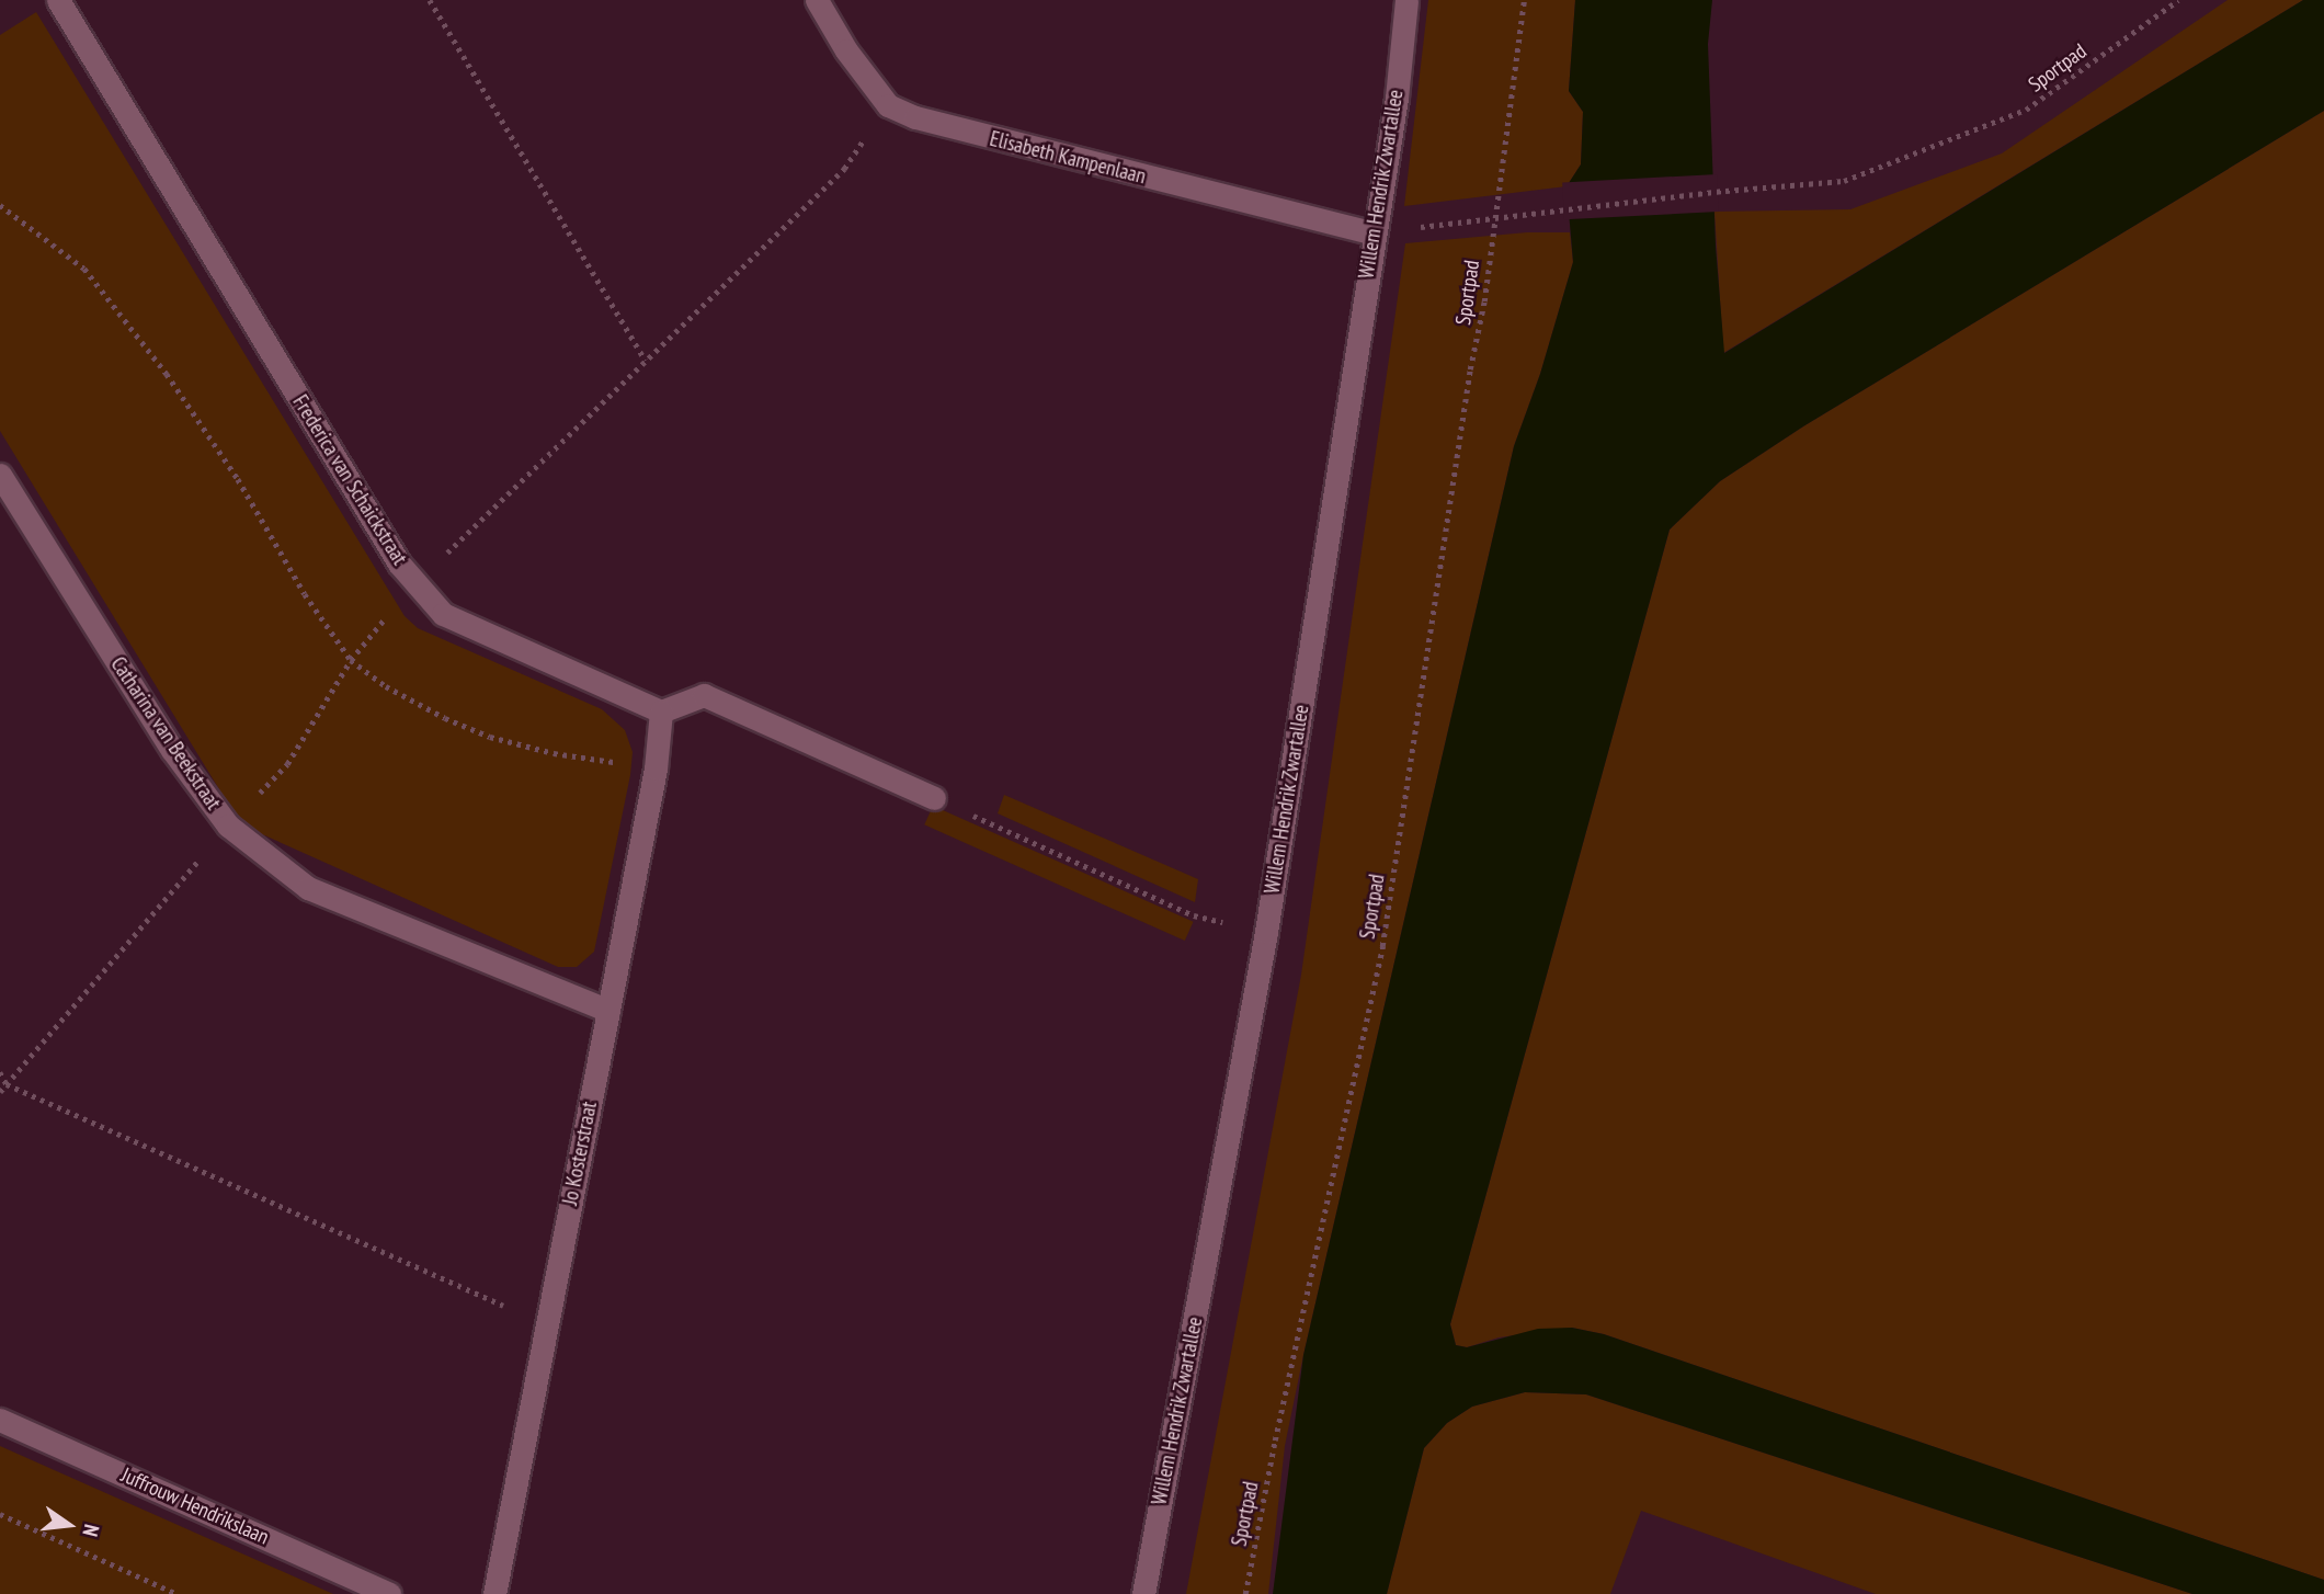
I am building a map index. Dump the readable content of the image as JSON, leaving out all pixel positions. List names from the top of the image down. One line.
{"streets":{"street":["Elisabeth Kampenlaan","Willem Hendrik Zwartallee","Frederica van Schaickstraat","Catharina van Beekstraat","Jo Kosterstraat","Juffrouw Hendrikslaan"],"path":["Sportpad"]},"crossings":[["Sportpad","Elisabeth Kampenlaan"],["Sportpad","Willem Hendrik Zwartallee"],["Elisabeth Kampenlaan","Willem Hendrik Zwartallee"],["Frederica van Schaickstraat","Jo Kosterstraat"],["Catharina van Beekstraat","Jo Kosterstraat"]],"north":"right"}
